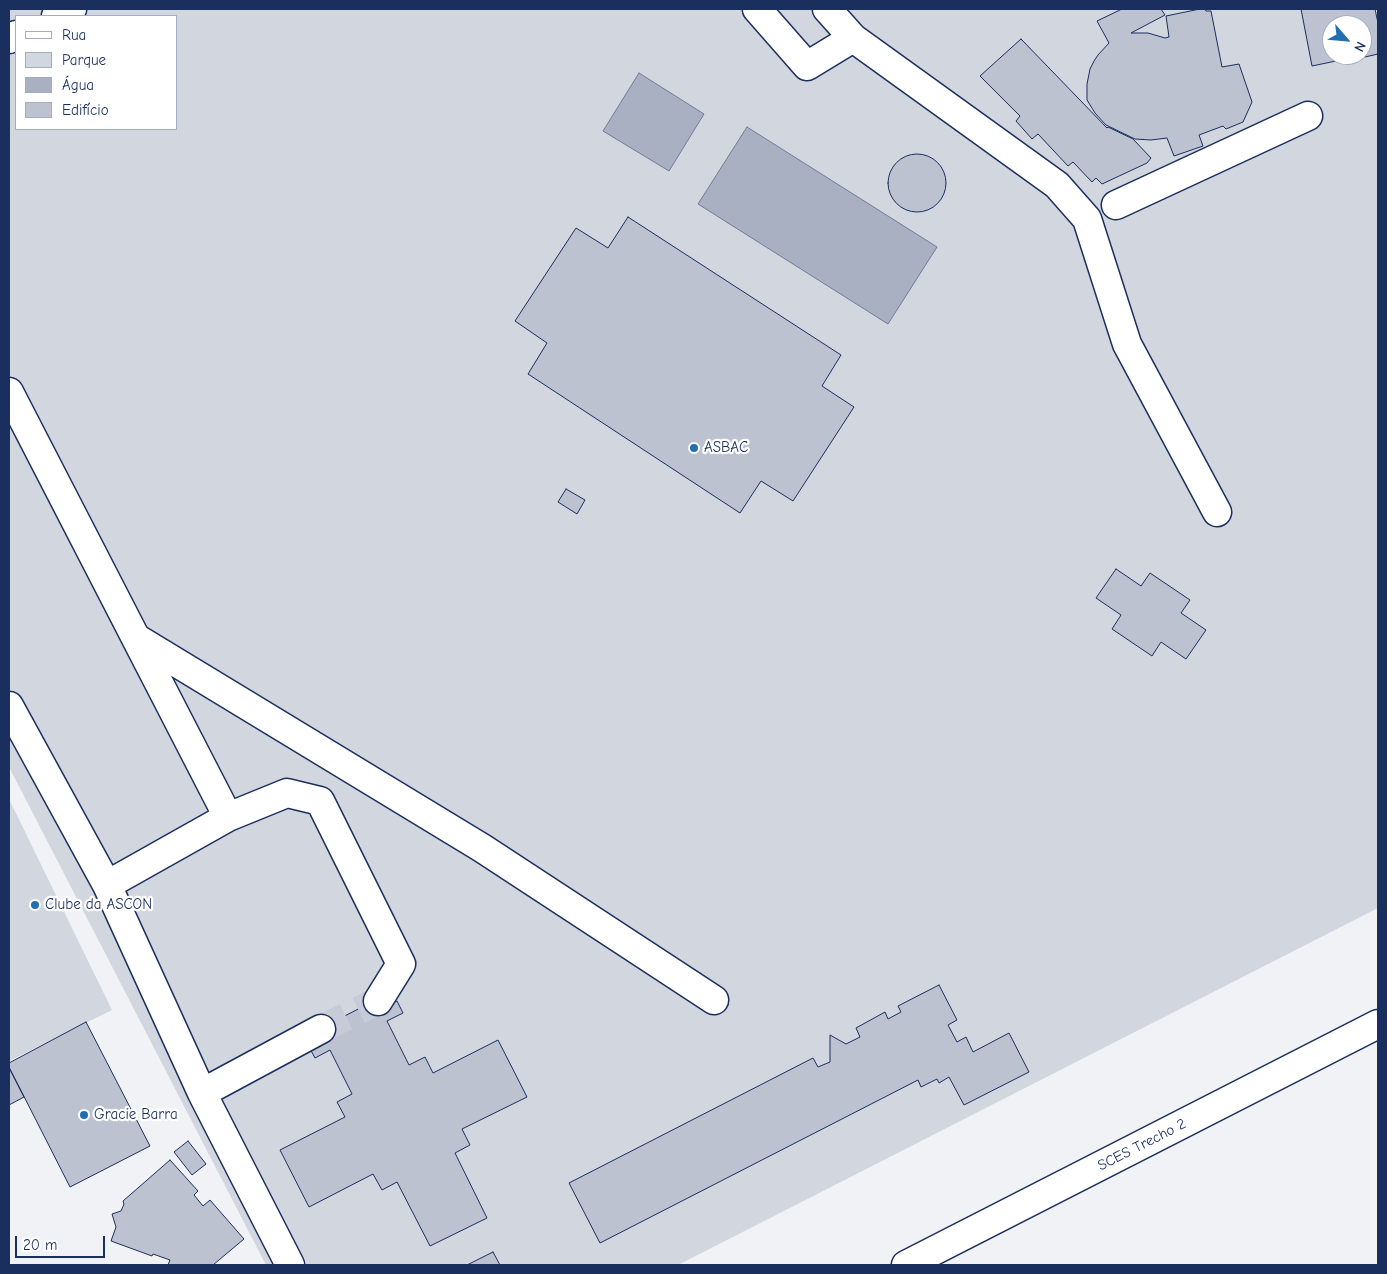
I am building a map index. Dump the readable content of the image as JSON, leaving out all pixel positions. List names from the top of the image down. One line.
{"streets":{"main road":["SCES Trecho 2"]},"places":["ASBAC","Clube da ASCON","Gracie Barra"],"legend":["Rua","Parque","Água","Edifício"],"scale_bar":"20 m","north":"bottom right"}
